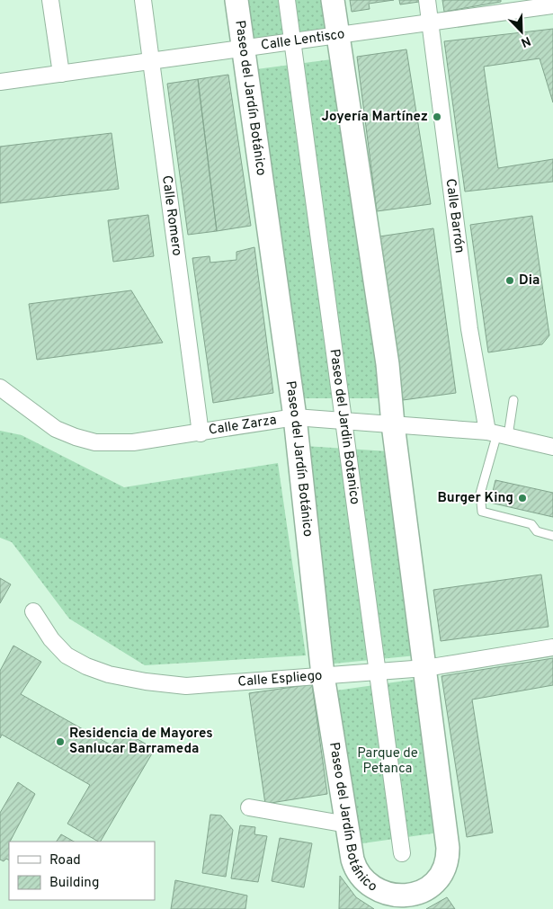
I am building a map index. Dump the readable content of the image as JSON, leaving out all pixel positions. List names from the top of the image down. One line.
{"streets":{"street":["Calle Lentisco","Paseo del Jardín Botánico","Calle Barrón","Calle Romero","Calle Zarza","Paseo del Jardin Botanico","Calle Espliego"]},"crossings":[["Calle Lentisco","Paseo del Jardín Botánico"],["Calle Lentisco","Calle Barrón"],["Calle Lentisco","Calle Romero"],["Calle Lentisco","Paseo del Jardin Botanico"],["Paseo del Jardín Botánico","Calle Zarza"],["Paseo del Jardín Botánico","Calle Espliego"],["Calle Barrón","Calle Zarza"],["Calle Romero","Calle Zarza"],["Calle Zarza","Paseo del Jardin Botanico"],["Paseo del Jardin Botanico","Calle Espliego"]],"parks":["Parque de Petanca"],"places":["Joyería Martínez","Dia","Burger King","Residencia de Mayores Sanlucar Barrameda"],"legend":["Road","Building"],"north":"bottom right"}
